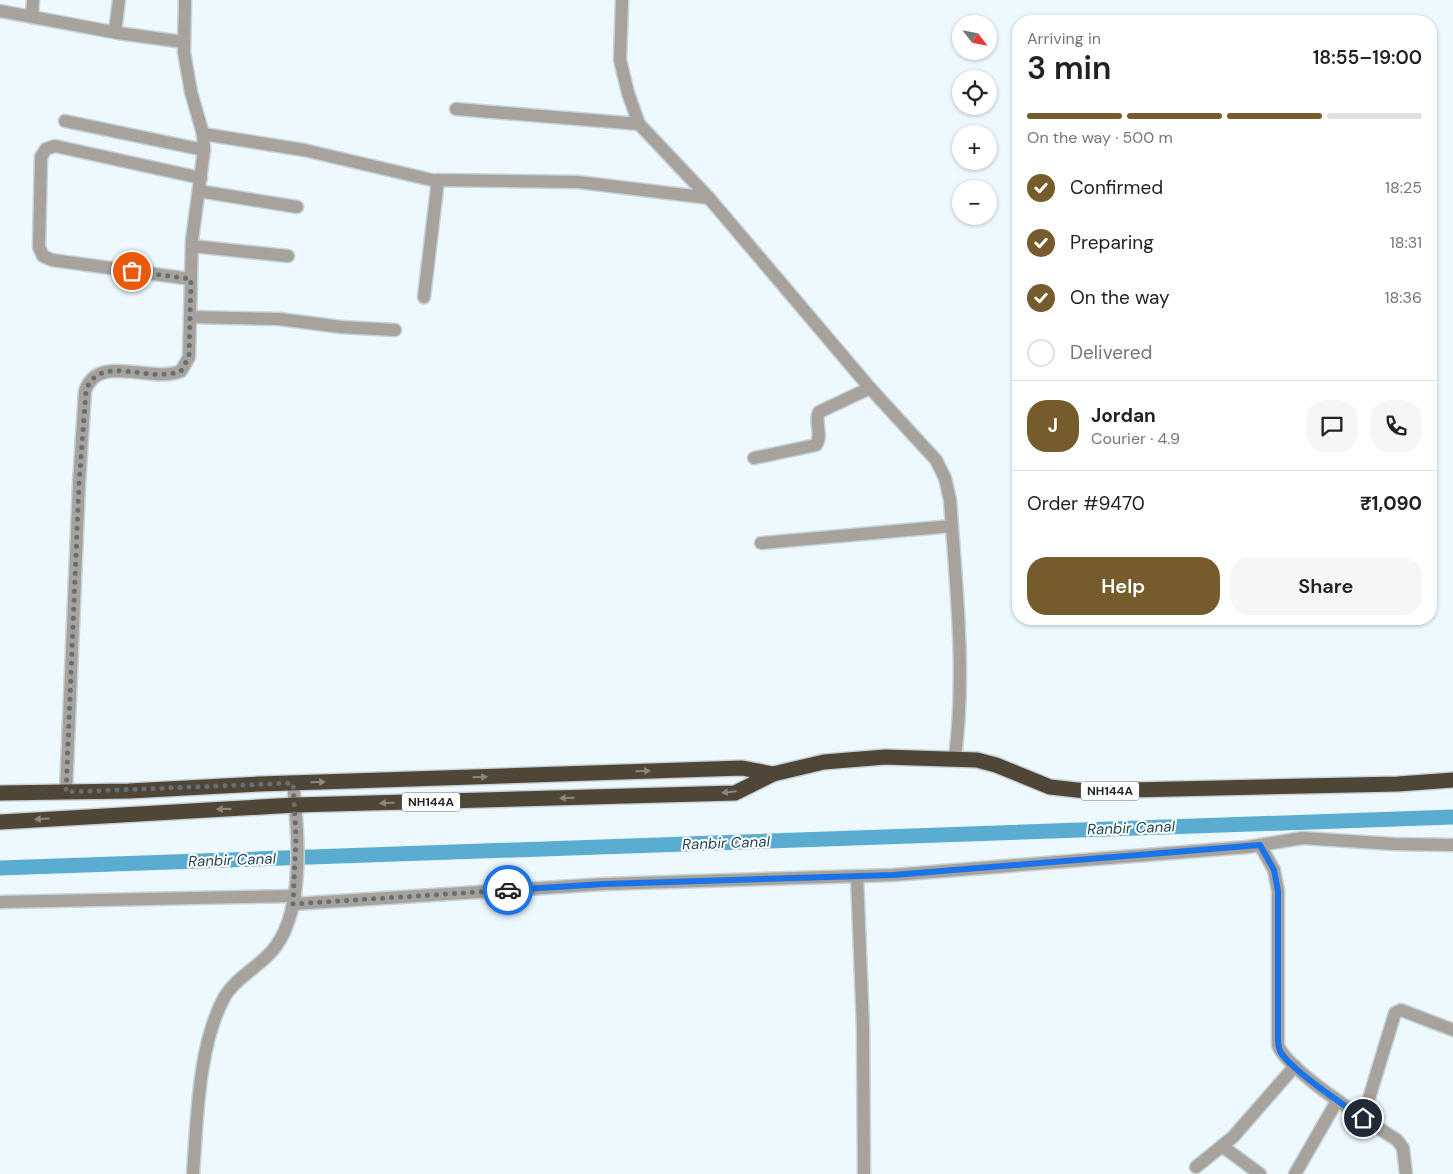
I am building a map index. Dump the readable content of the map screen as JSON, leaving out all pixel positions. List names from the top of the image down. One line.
{"streets":{"highway":["NH144A"]},"water":["Ranbir Canal"],"north":"bottom right","page":{"map_buttons":["+","−"],"heading":["3 min","Arriving in","18:55–19:00"],"panel":["Jordan","Courier · 4.9","Order #9470","₹1,090"],"bar":"On the way · 500 m","list":[["Confirmed","18:25"],["Preparing","18:31"],["On the way","18:36"],"Delivered"],"round":"J","buttons":["Help","Share"]}}
